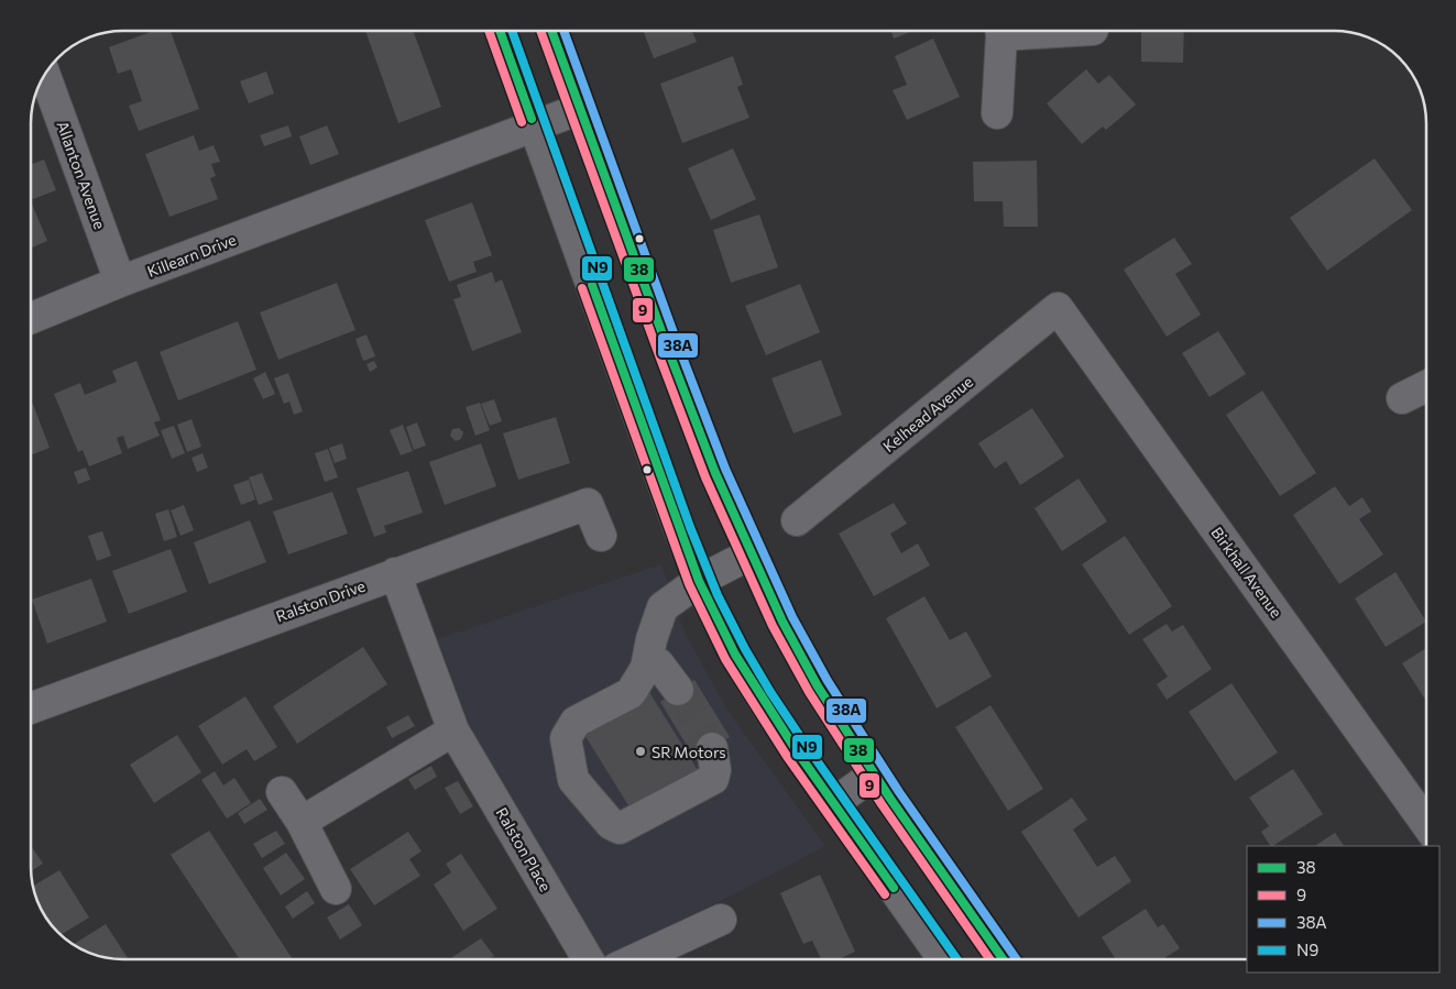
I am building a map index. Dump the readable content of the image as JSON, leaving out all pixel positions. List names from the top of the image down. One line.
{"streets":{"street":["Allanton Avenue","Killearn Drive","Kelhead Avenue","Birkhall Avenue","Ralston Drive","Ralston Place"]},"crossings":[["Allanton Avenue","Killearn Drive"],["Kelhead Avenue","Birkhall Avenue"],["Ralston Drive","Ralston Place"]],"places":["SR Motors"],"lines":["transit line 38","transit line 9","transit line 38A","transit line N9"],"legend":["38","9","38A","N9"]}
